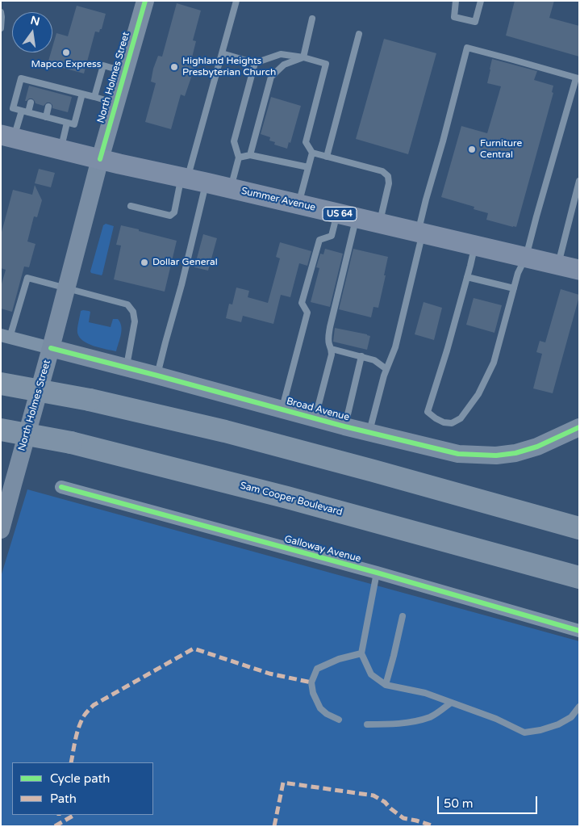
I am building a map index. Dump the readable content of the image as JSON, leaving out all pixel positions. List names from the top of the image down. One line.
{"streets":{"highway":["Sam Cooper Boulevard"],"main road":["Summer Avenue","US 64"],"street":["North Holmes Street","Broad Avenue","Galloway Avenue"]},"crossings":[["North Holmes Street","Summer Avenue"],["North Holmes Street","Broad Avenue"]],"places":["Mapco Express","Highland Heights Presbyterian Church","Furniture Central","Dollar General"],"legend":["Cycle path","Path"],"scale_bar":"50 m","north":"top"}
